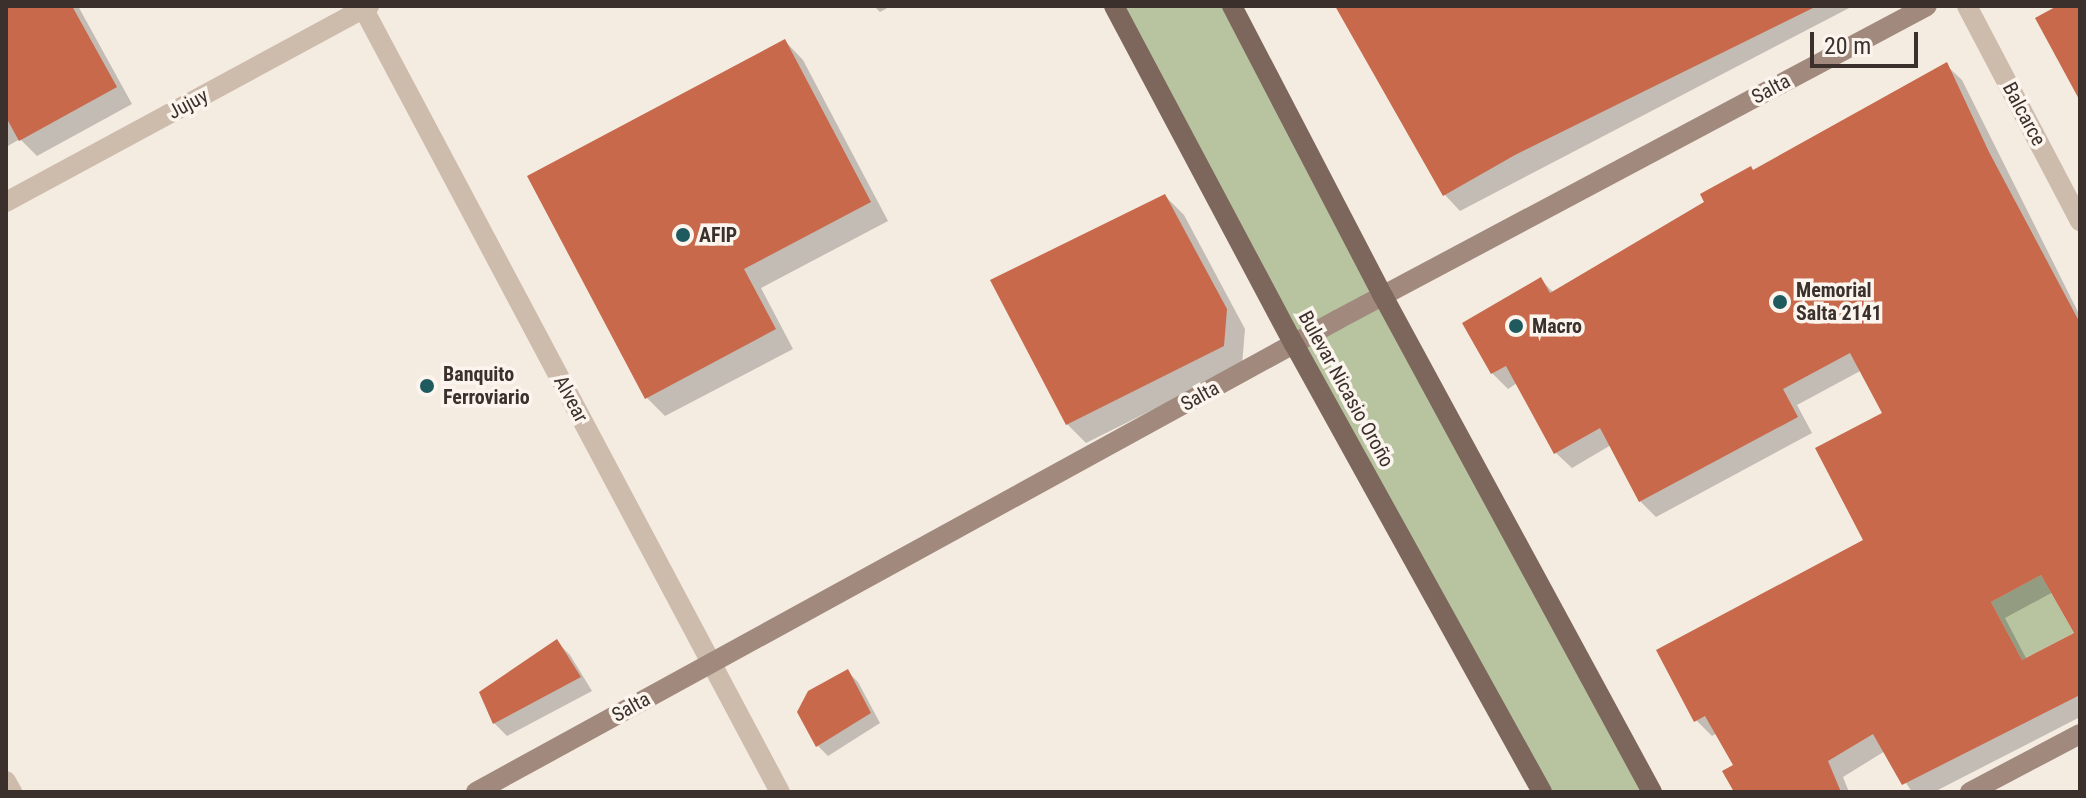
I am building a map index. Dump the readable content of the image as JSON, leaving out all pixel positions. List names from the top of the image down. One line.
{"streets":{"main road":["Salta","Bulevar Nicasio Oroño"],"street":["Jujuy","Balcarce","Alvear"]},"crossings":[["Salta","Bulevar Nicasio Oroño"],["Salta","Alvear"],["Jujuy","Alvear"]],"places":["AFIP","Memorial Salta 2141","Macro","Banquito Ferroviario"],"scale_bar":"20 m"}
